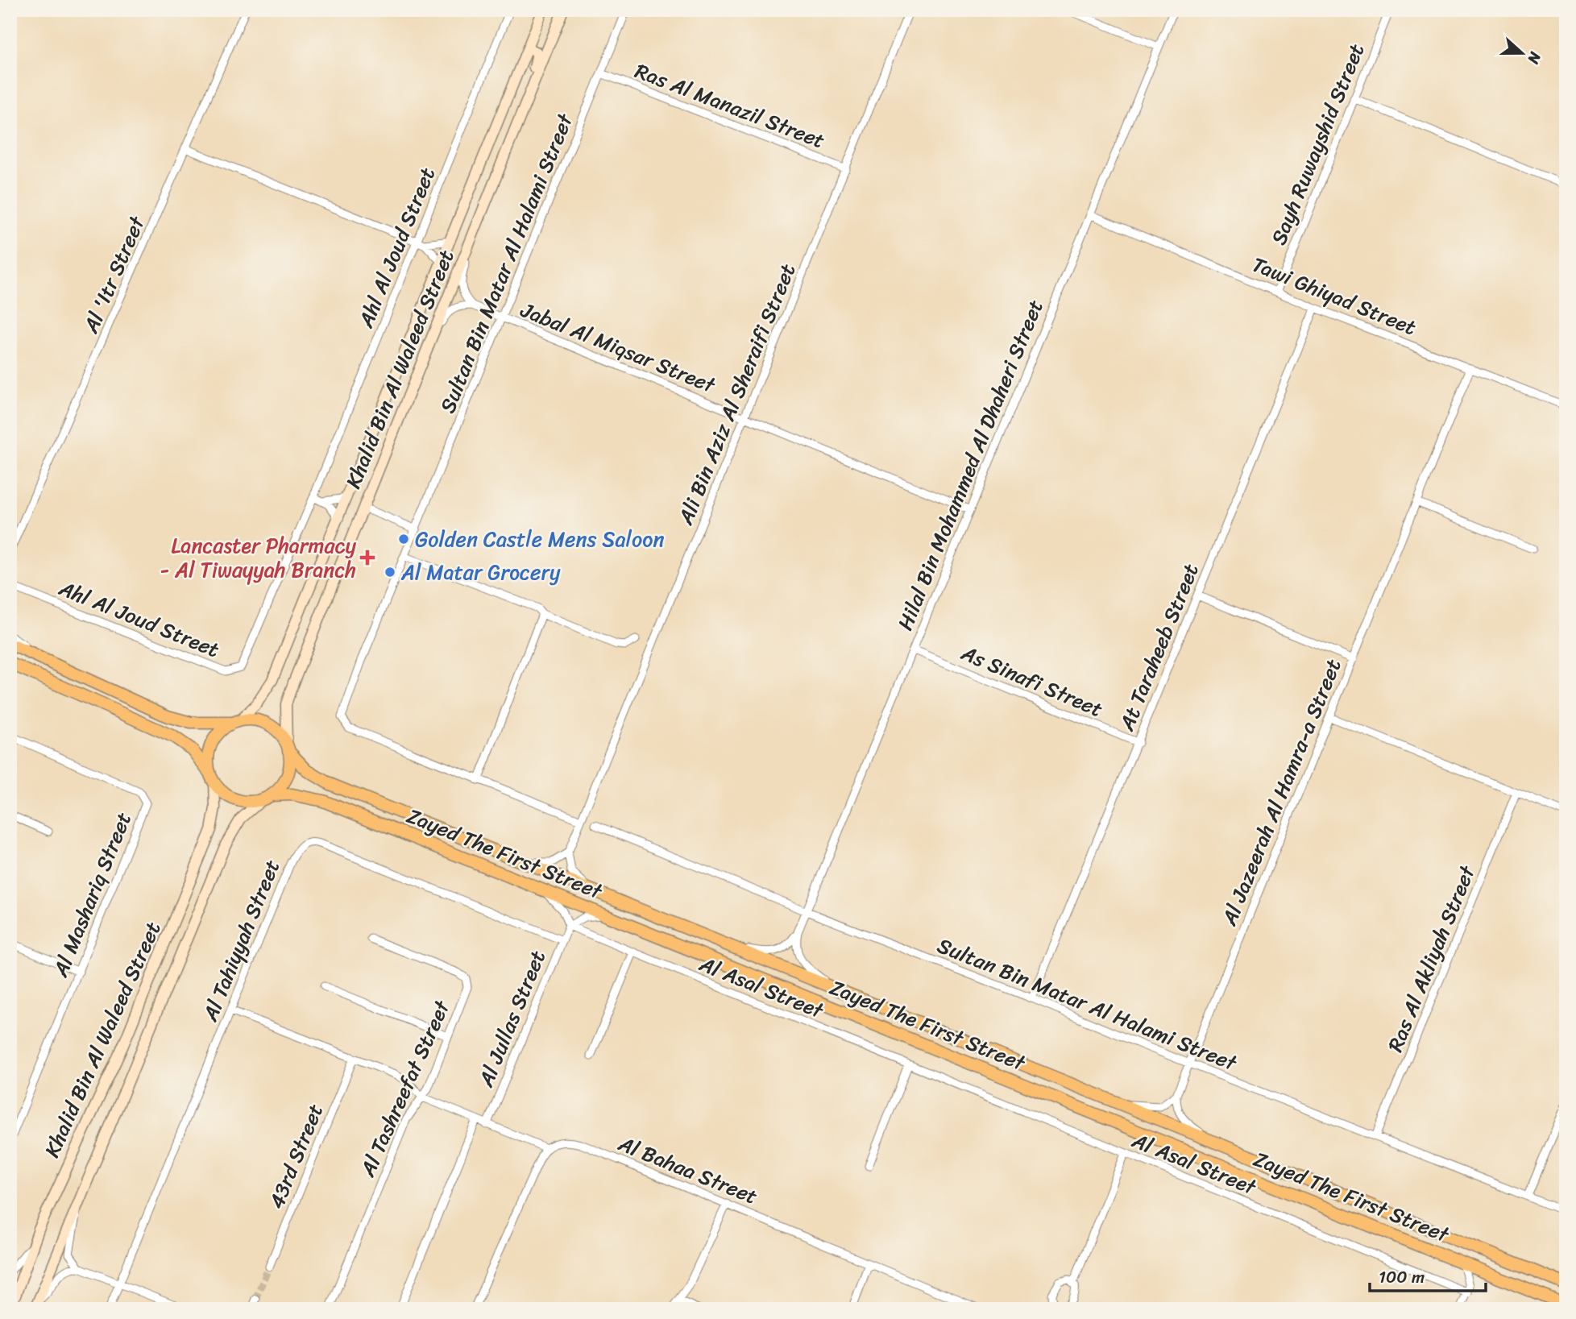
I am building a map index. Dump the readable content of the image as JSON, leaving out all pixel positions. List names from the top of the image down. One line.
{"streets":{"main road":["Zayed The First Street"],"street":["Ras Al Manazil Street","Sayh Ruwayshid Street","Ahl Al Joud Street","Sultan Bin Matar Al Halami Street","Al 'Itr Street","Tawi Ghiyad Street","Jabal Al Miqsar Street","Khalid Bin Al Waleed Street","Ali Bin Aziz Al Sheraifi Street","Hilal Bin Mohammed Al Dhaheri Street","At Taraheeb Street","As Sinafi Street","Al Jazeerah Al Hamra-a Street","Al Mashariq Street","Al Tahiyyah Street","Ras Al Akliyah Street","Al Asal Street","Al Jullas Street","Al Tashreefat Street","43rd Street","Al Bahaa Street"]},"crossings":[["Ras Al Manazil Street","Sultan Bin Matar Al Halami Street"],["Ras Al Manazil Street","Ali Bin Aziz Al Sheraifi Street"],["Sayh Ruwayshid Street","Tawi Ghiyad Street"],["Sultan Bin Matar Al Halami Street","Jabal Al Miqsar Street"],["Sultan Bin Matar Al Halami Street","Ali Bin Aziz Al Sheraifi Street"],["Sultan Bin Matar Al Halami Street","Hilal Bin Mohammed Al Dhaheri Street"],["Sultan Bin Matar Al Halami Street","At Taraheeb Street"],["Sultan Bin Matar Al Halami Street","Al Jazeerah Al Hamra-a Street"],["Sultan Bin Matar Al Halami Street","Ras Al Akliyah Street"],["Tawi Ghiyad Street","Hilal Bin Mohammed Al Dhaheri Street"],["Tawi Ghiyad Street","At Taraheeb Street"],["Tawi Ghiyad Street","Al Jazeerah Al Hamra-a Street"],["Jabal Al Miqsar Street","Ali Bin Aziz Al Sheraifi Street"],["Jabal Al Miqsar Street","Hilal Bin Mohammed Al Dhaheri Street"],["Khalid Bin Al Waleed Street","Zayed The First Street"],["Hilal Bin Mohammed Al Dhaheri Street","As Sinafi Street"],["Hilal Bin Mohammed Al Dhaheri Street","Zayed The First Street"],["At Taraheeb Street","As Sinafi Street"],["Al Tahiyyah Street","Al Jullas Street"],["Al Asal Street","Al Jullas Street"]],"places":{"other":["Golden Castle Mens Saloon","Al Matar Grocery"],"health":["Lancaster Pharmacy - Al Tiwayyah Branch"]},"scale_bar":"100 m","north":"right"}
